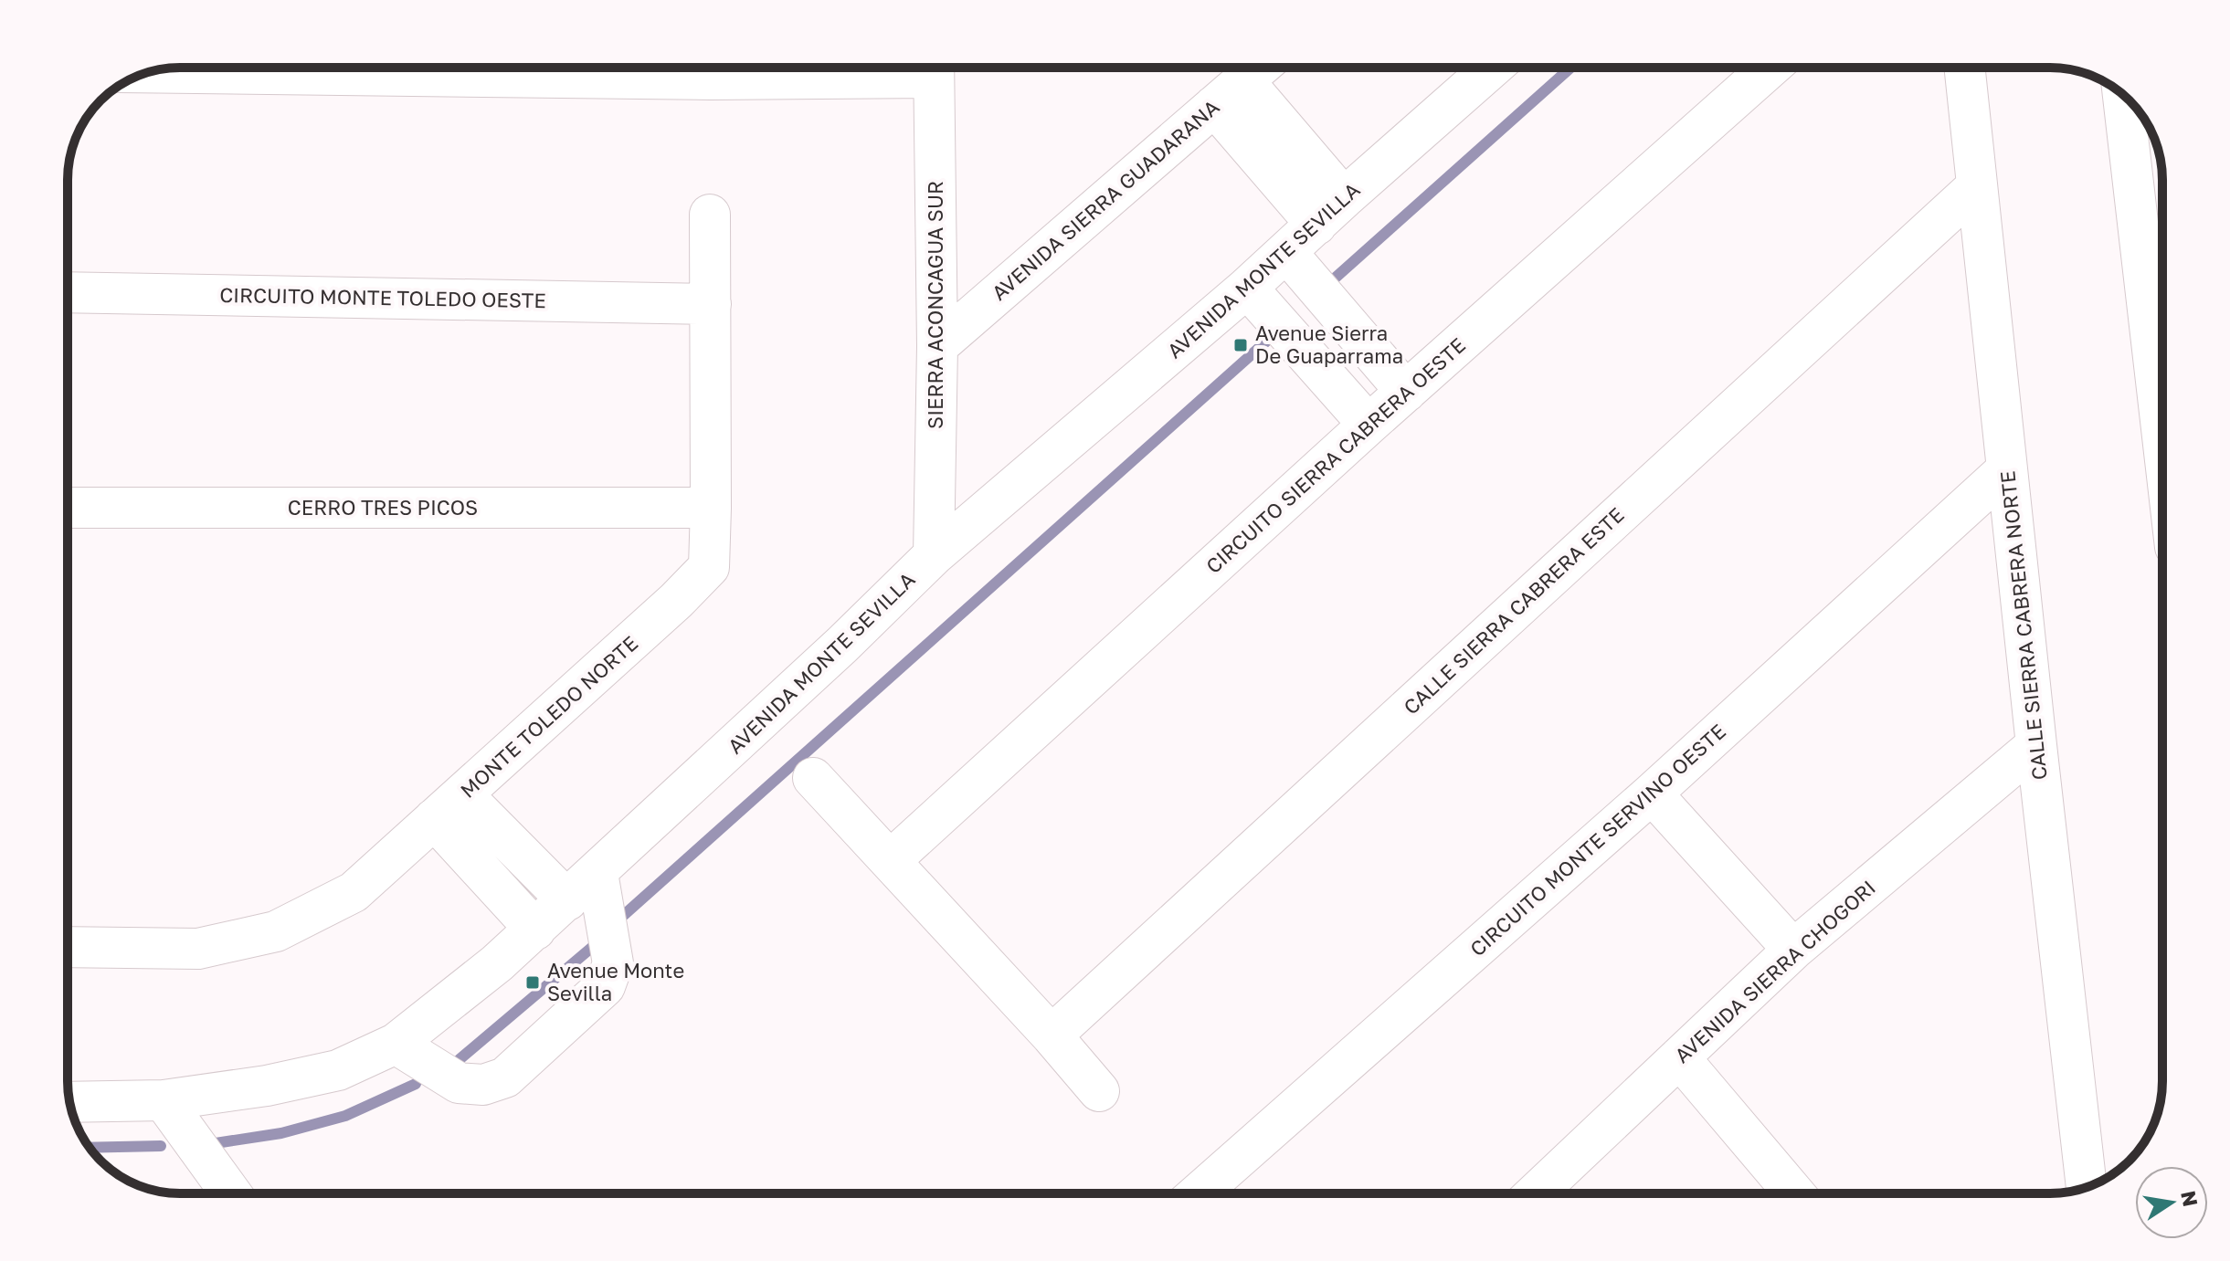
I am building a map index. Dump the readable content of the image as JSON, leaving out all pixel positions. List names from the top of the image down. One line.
{"streets":{"street":["AVENIDA SIERRA GUADARANA","AVENIDA MONTE SEVILLA","CIRCUITO MONTE TOLEDO OESTE","SIERRA ACONCAGUA SUR","CIRCUITO SIERRA CABRERA OESTE","CERRO TRES PICOS","CALLE SIERRA CABRERA ESTE","CALLE SIERRA CABRERA NORTE","MONTE TOLEDO NORTE","CIRCUITO MONTE SERVINO OESTE","AVENIDA SIERRA CHOGORI"]},"crossings":[["AVENIDA SIERRA GUADARANA","SIERRA ACONCAGUA SUR"],["AVENIDA MONTE SEVILLA","SIERRA ACONCAGUA SUR"],["CIRCUITO MONTE TOLEDO OESTE","MONTE TOLEDO NORTE"],["CERRO TRES PICOS","MONTE TOLEDO NORTE"],["CALLE SIERRA CABRERA ESTE","CALLE SIERRA CABRERA NORTE"],["CALLE SIERRA CABRERA NORTE","CIRCUITO MONTE SERVINO OESTE"],["CALLE SIERRA CABRERA NORTE","AVENIDA SIERRA CHOGORI"]],"places":{"transit":["Avenue Sierra De Guaparrama","Avenue Monte Sevilla"]},"north":"right"}
